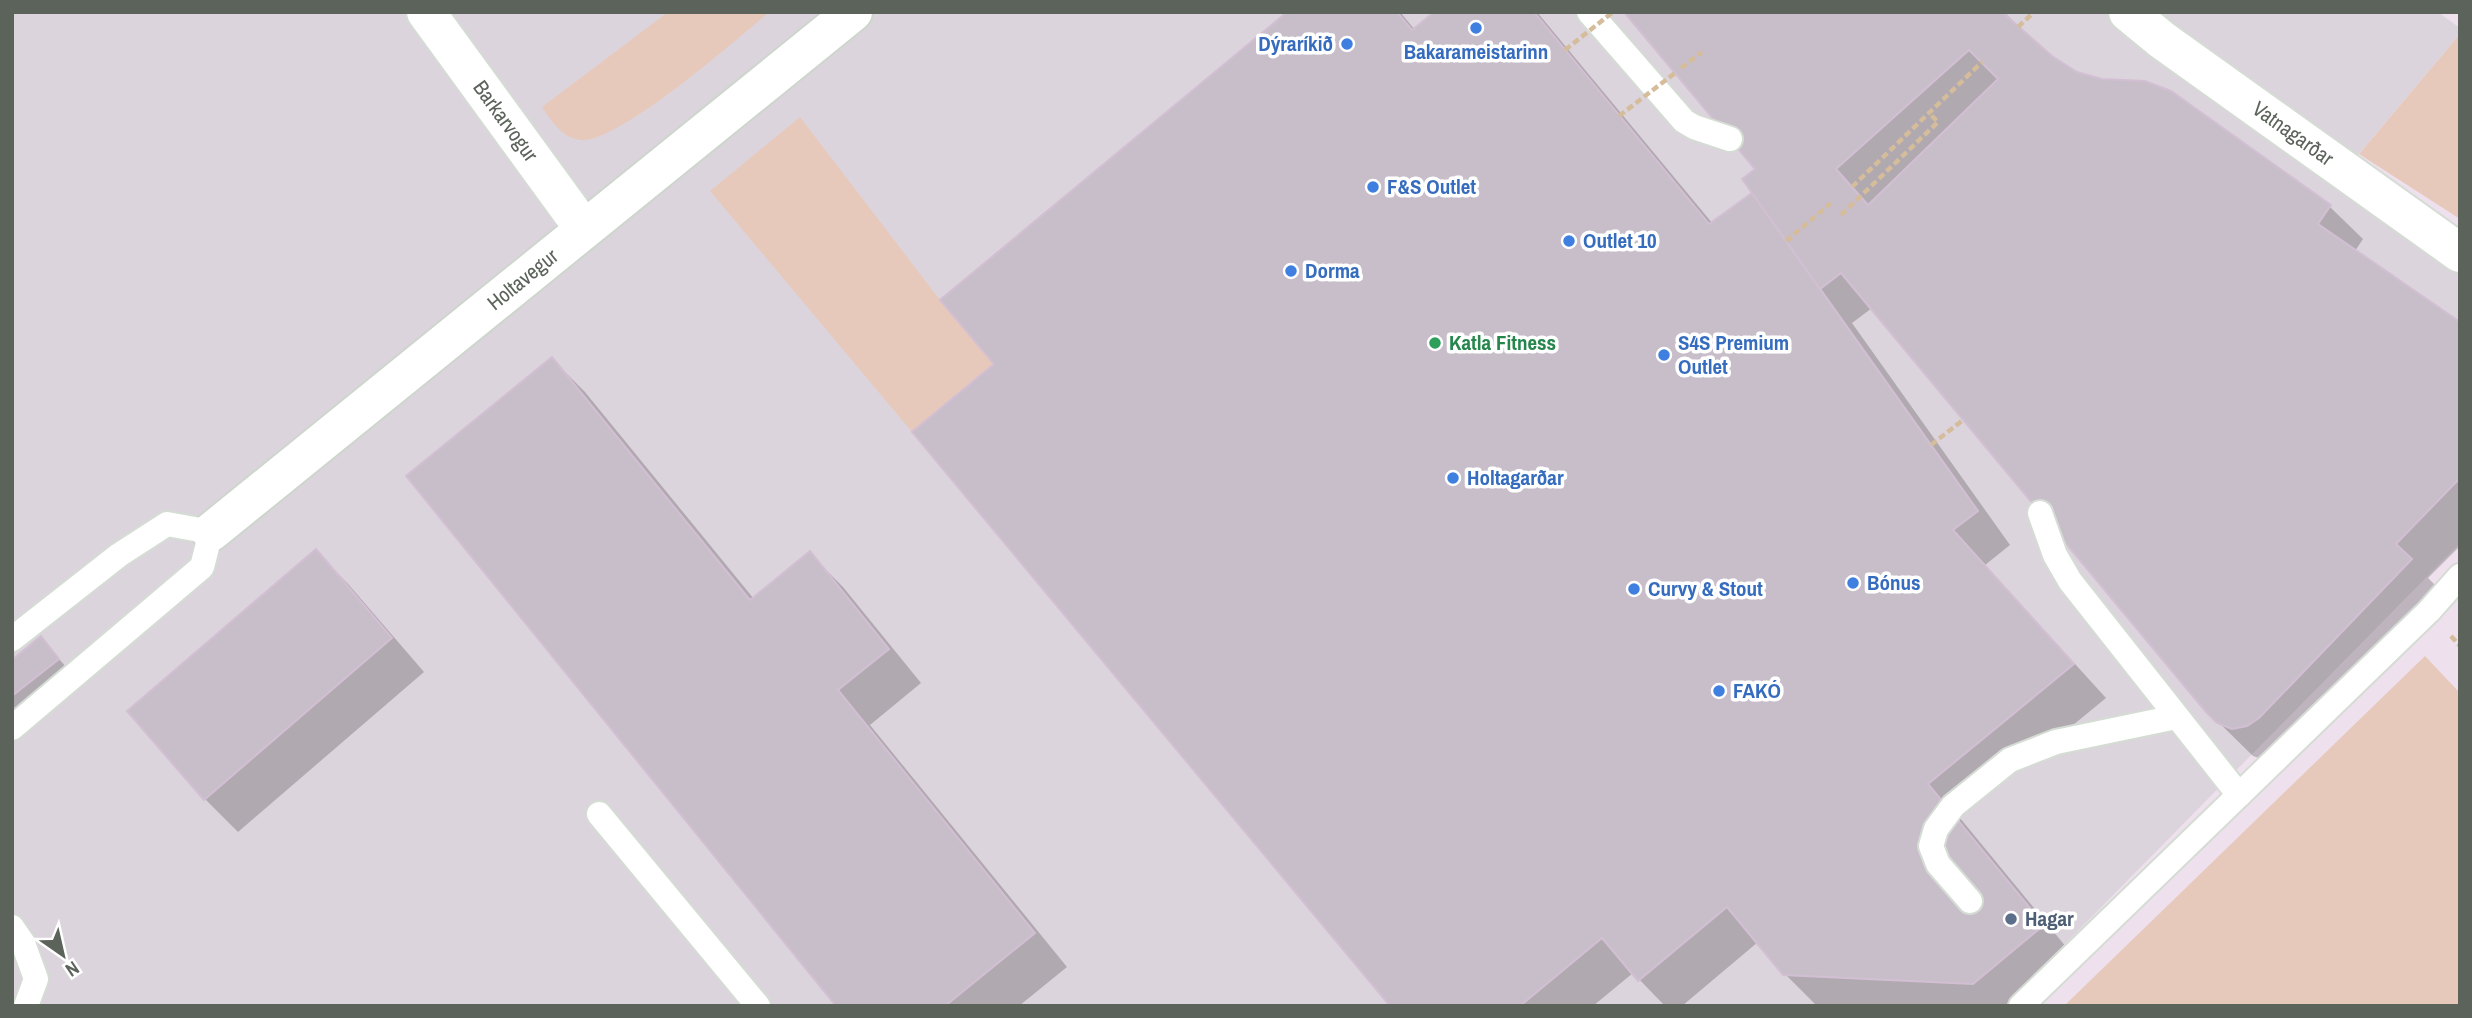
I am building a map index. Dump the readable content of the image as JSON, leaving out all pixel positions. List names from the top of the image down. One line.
{"streets":{"main road":["Barkarvogur","Vatnagarðar","Holtavegur"]},"crossings":[["Barkarvogur","Holtavegur"]],"places":["Bakarameistarinn","Dýraríkið","F&S Outlet","Outlet 10","Dorma","Katla Fitness","S4S Premium Outlet","Holtagarðar","Bónus","Curvy & Stout","FAKÓ","Hagar"],"north":"bottom right"}
